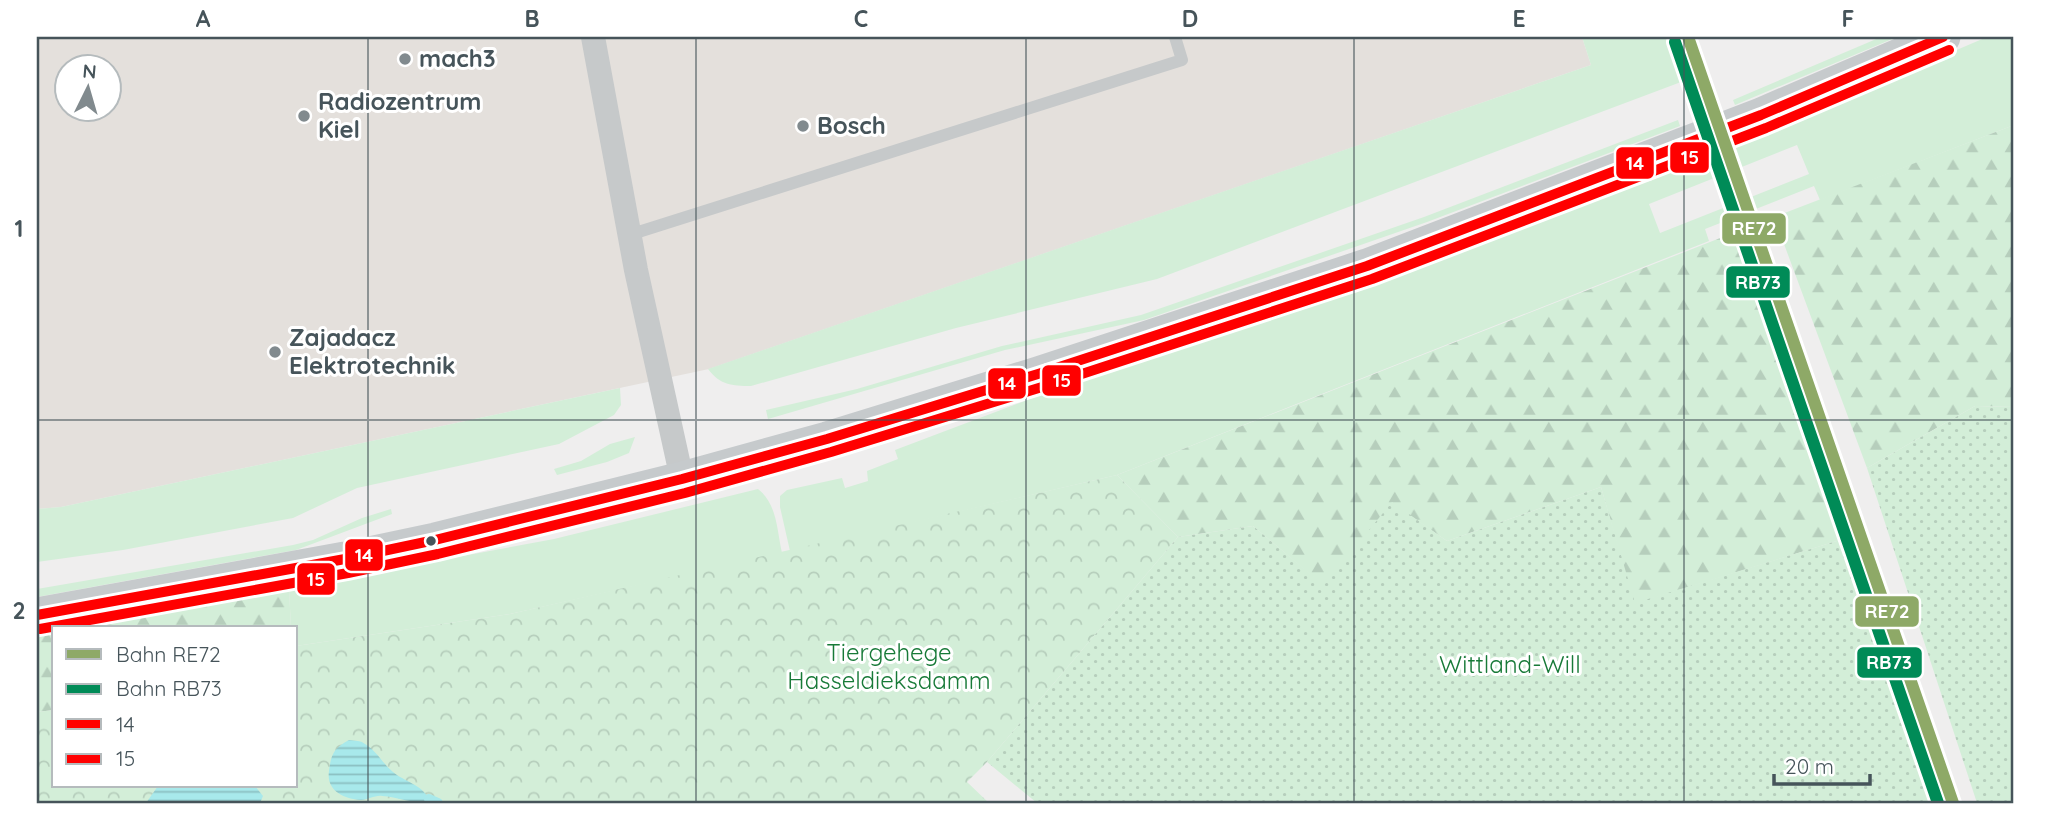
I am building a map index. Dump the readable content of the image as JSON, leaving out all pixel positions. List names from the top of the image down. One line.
{"parks":["Tiergehege Hasseldieksdamm","Wittland-Will"],"places":["mach3","Radiozentrum Kiel","Bosch","Zajadacz Elektrotechnik"],"lines":["rail line RE72","transit line 14","rail line RB73","transit line 15"],"legend":["Bahn RE72","Bahn RB73","14","15"],"scale_bar":"20 m","north":"top","grid":{"columns":["A","B","C","D","E","F"],"rows":["1","2"]}}
